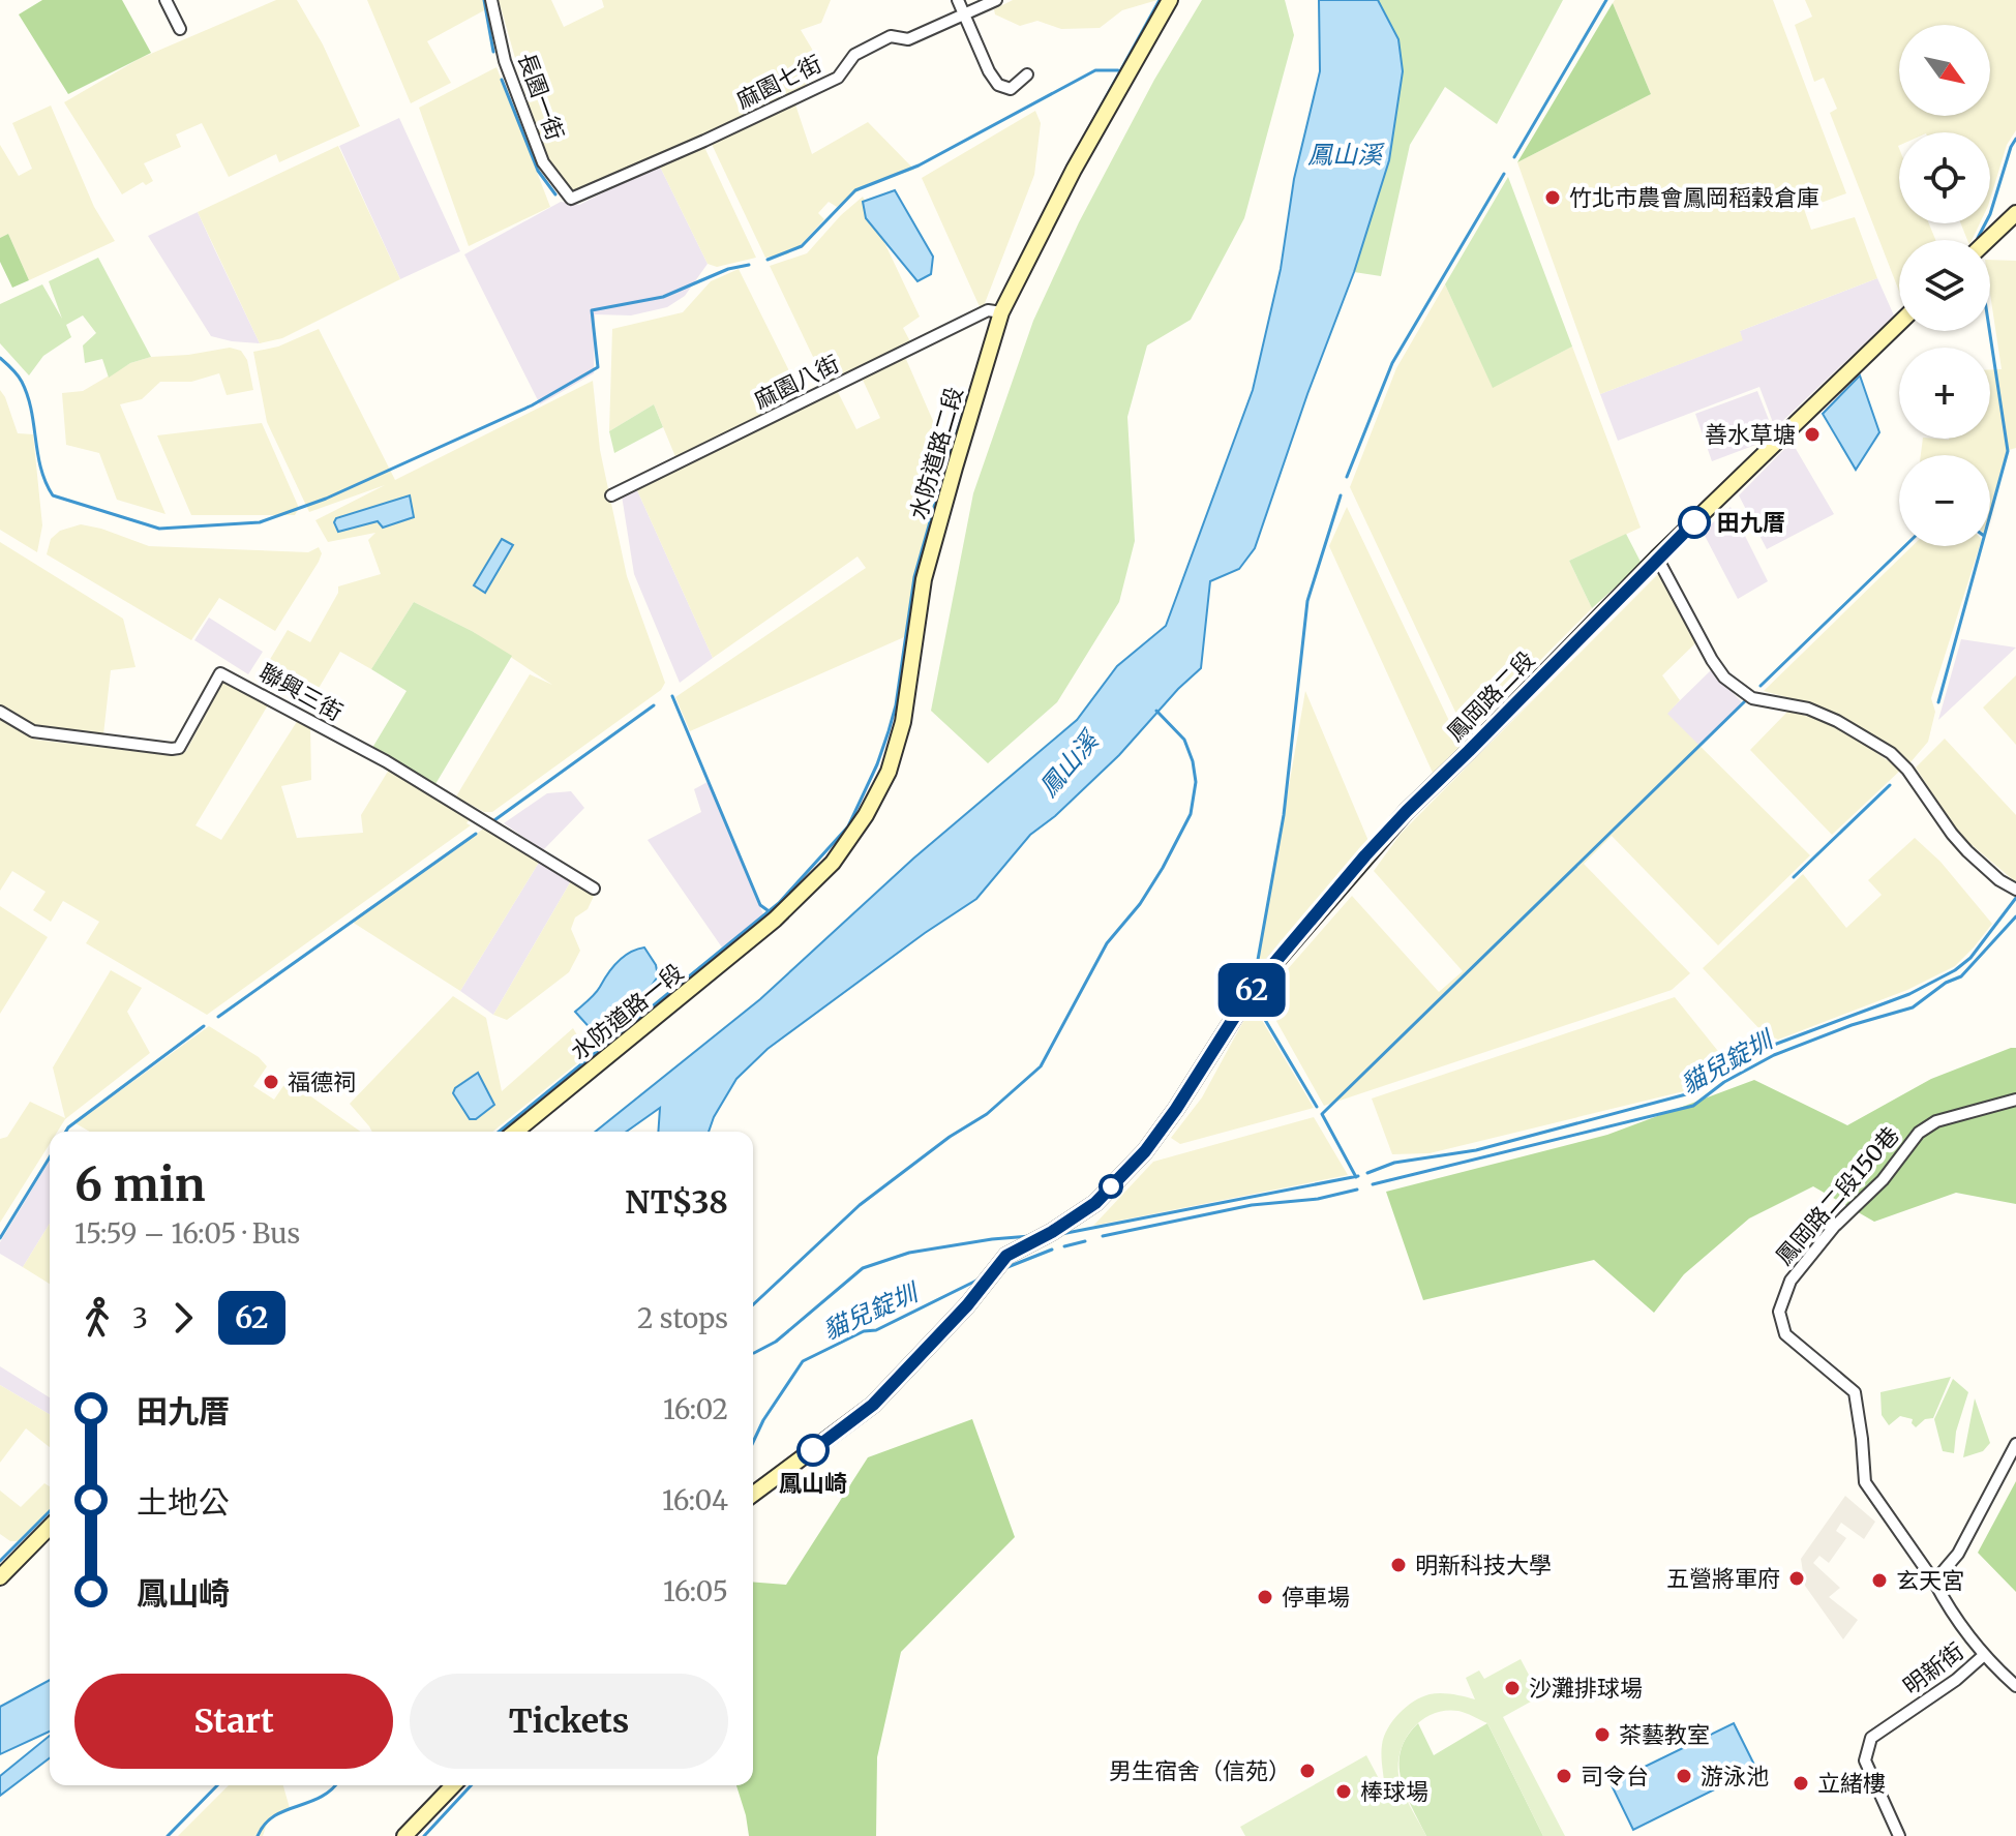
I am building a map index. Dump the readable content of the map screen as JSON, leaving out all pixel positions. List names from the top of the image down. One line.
{"streets":{"street":["麻園七街","長園一街","麻園八街","水防道路二段","聯興三街","鳳岡路二段","水防道路一段","鳳岡路二段150巷","明新街"]},"crossings":[["麻園七街","長園一街"],["麻園八街","水防道路二段"],["水防道路二段","水防道路一段"],["鳳岡路二段150巷","明新街"]],"water":["鳳山溪","貓兒錠圳"],"places":["竹北市農會鳳岡稻穀倉庫","善水草塘","田九厝","福德祠","鳳山崎","明新科技大學","五營將軍府","玄天宮","停車場","沙灘排球場","茶藝教室","男生宿舍（信苑）","司令台","游泳池","立緒樓","棒球場"],"lines":["bus line 62"],"north":"bottom right","page":{"on_map":"62","map_buttons":["+","−"],"heading":["6 min","15:59 – 16:05 · Bus","NT$38"],"legs":["3","62","2 stops"],"list":[{"name":"田九厝","value":"16:02"},{"name":"土地公","value":"16:04"},{"name":"鳳山崎","value":"16:05"}],"buttons":["Start","Tickets"]}}
